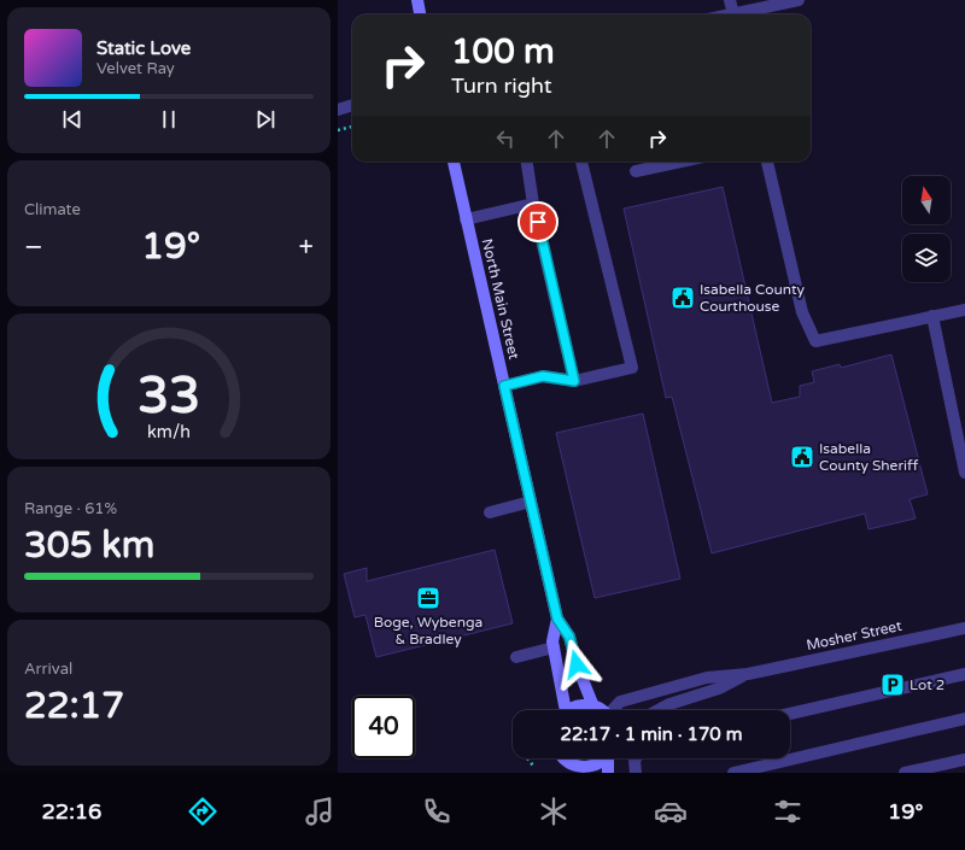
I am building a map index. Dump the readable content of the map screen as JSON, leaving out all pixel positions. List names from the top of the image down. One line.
{"streets":{"street":["North Main Street","Mosher Street"]},"places":{"public building":["Isabella County Courthouse","Isabella County Sheriff"],"office":["Boge, Wybenga & Bradley"],"parking":["Lot 2"]},"north":"top","page":{"turn":["100 m","Turn right"],"song":["Static Love","Velvet Ray"],"tile":["Climate",["Range · 61%","305 km"],["Arrival","22:17"]],"heat":["−","19°","+"],"limit":"40","trip":"22:17 · 1 min · 170 m","tabs":["22:16","19°"],"gauge":["33","km/h"]}}
